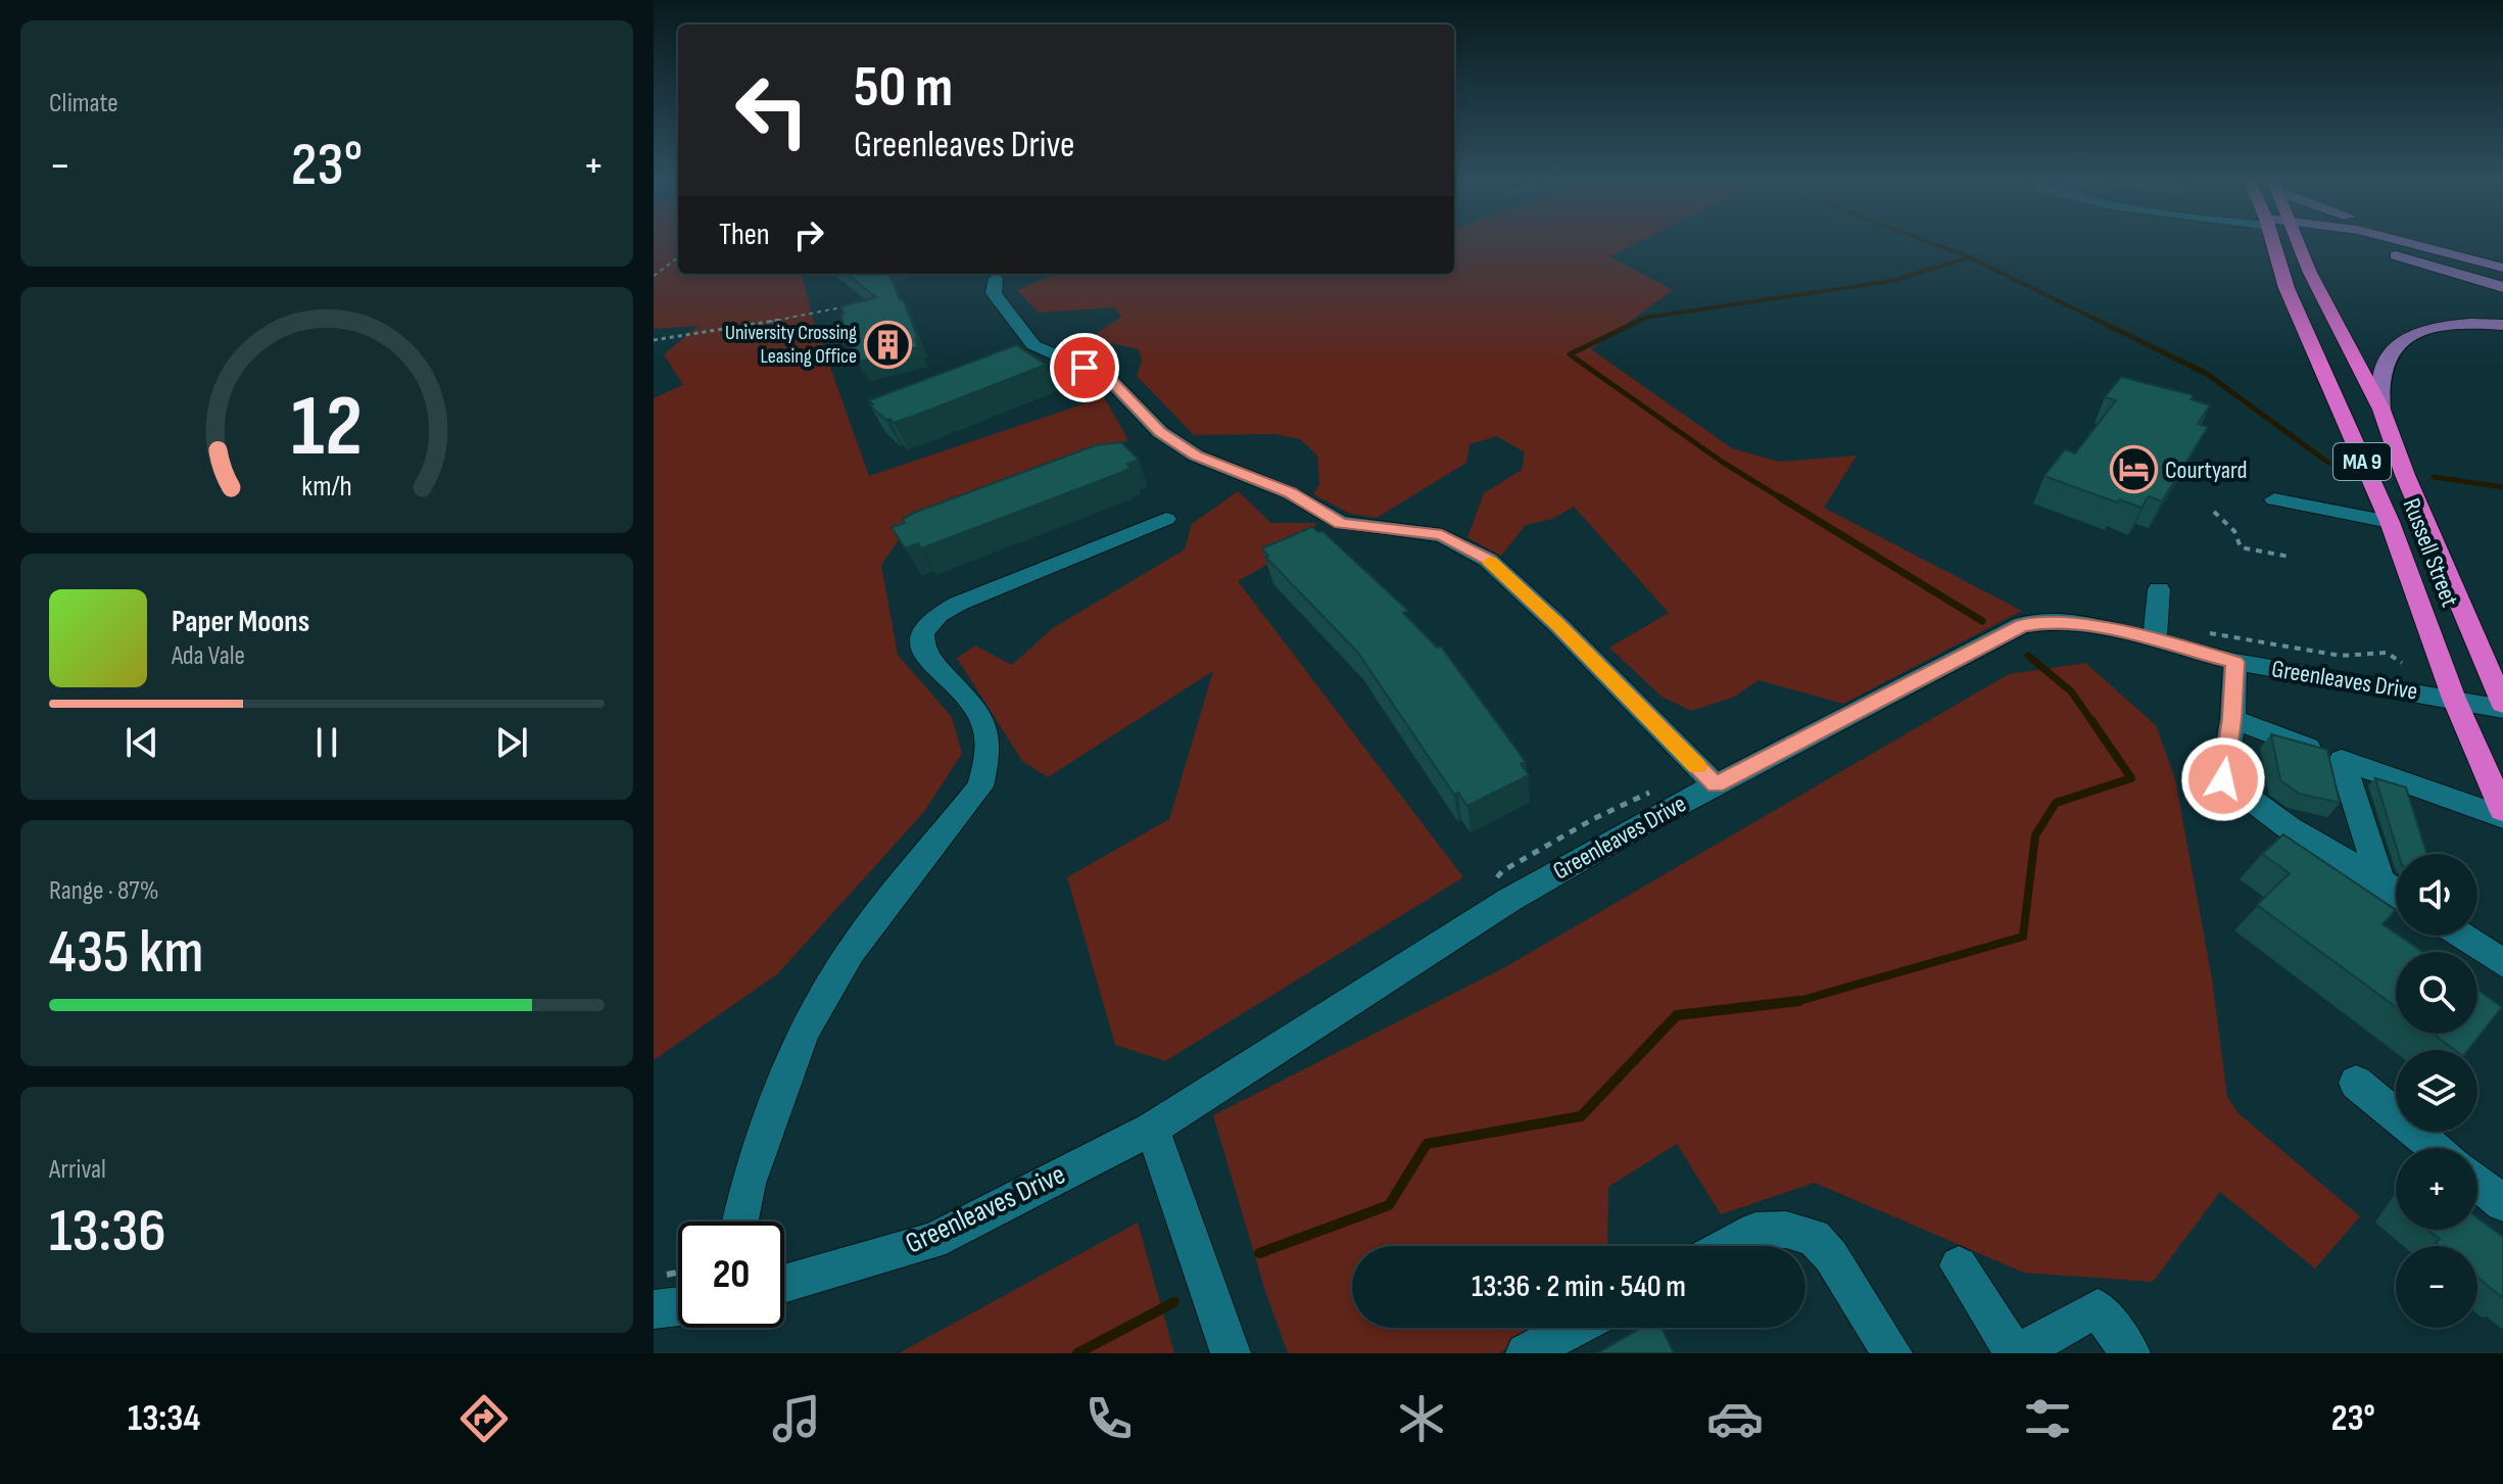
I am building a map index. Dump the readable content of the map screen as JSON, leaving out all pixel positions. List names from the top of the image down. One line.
{"streets":{"highway":["MA 9","Russell Street"],"street":["Greenleaves Drive"]},"crossings":[["Russell Street","Greenleaves Drive"]],"places":{"building":["University Crossing Leasing Office"],"hotel":["Courtyard"]},"page":{"tile":["Climate",["Range · 87%","435 km"],["Arrival","13:36"]],"turn":["50 m","Greenleaves Drive"],"heat":["−","23°","+"],"then":"Then","song":["Paper Moons","Ada Vale"],"map_buttons":["+","−"],"limit":"20","trip":"13:36 · 2 min · 540 m","tabs":["13:34","23°"],"gauge":["12","km/h"]}}
